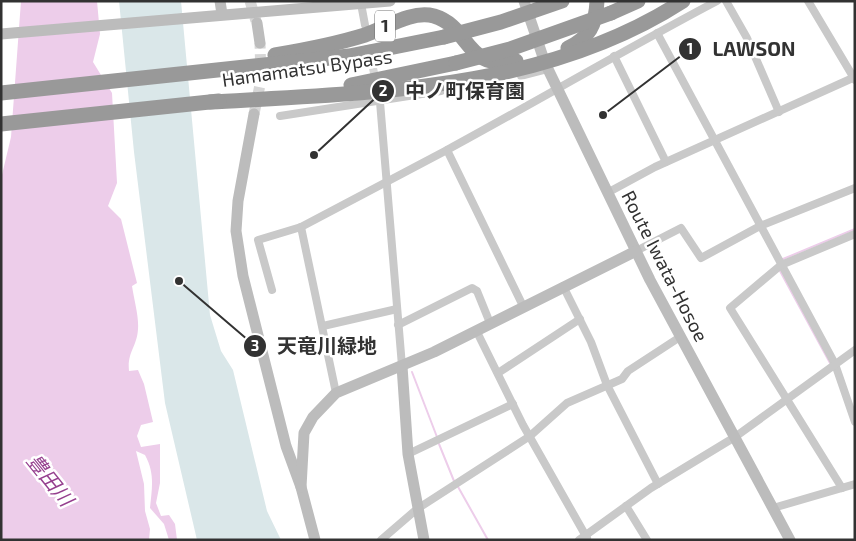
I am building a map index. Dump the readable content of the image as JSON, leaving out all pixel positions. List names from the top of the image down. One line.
{"streets":{"highway":["1","Hamamatsu Bypass"],"main road":["Route Iwata-Hosoe"]},"crossings":[["1","Hamamatsu Bypass"],["1","Route Iwata-Hosoe"]],"water":["豊田川"],"places":["LAWSON","中ノ町保育園","天竜川緑地"]}
